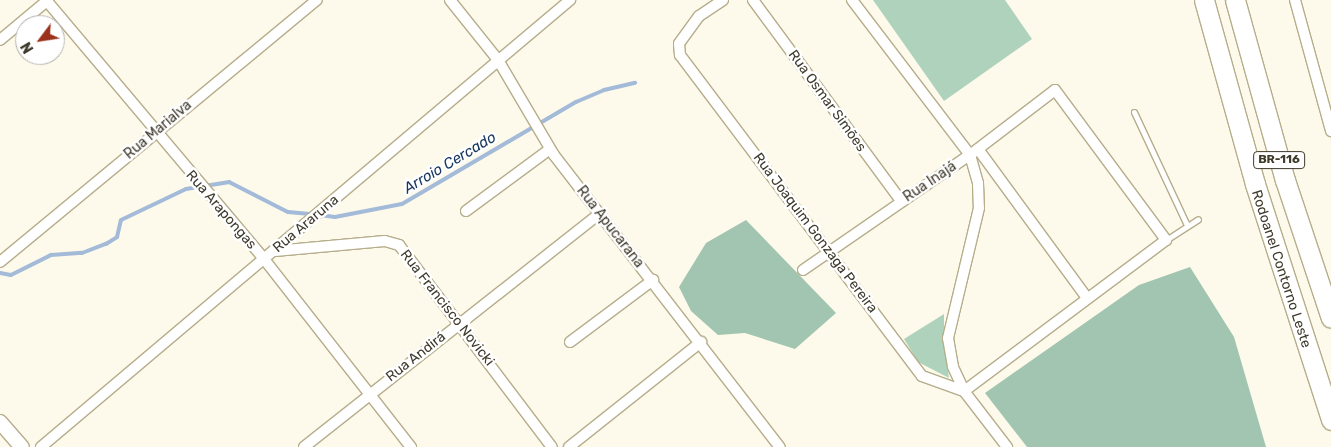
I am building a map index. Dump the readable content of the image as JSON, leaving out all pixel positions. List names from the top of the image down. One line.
{"streets":{"highway":["BR-116","Rodoanel Contorno Leste"],"street":["Rua Osmar Simões","Rua Marialva","Rua Inajá","Rua Arapongas","Rua Araruna","Rua Apucarana","Rua Joaquim Gonzaga Pereira","Rua Francisco Novicki","Rua Andirá"]},"crossings":[["Rua Osmar Simões","Rua Inajá"],["Rua Marialva","Rua Arapongas"],["Rua Inajá","Rua Joaquim Gonzaga Pereira"],["Rua Arapongas","Rua Araruna"],["Rua Arapongas","Rua Andirá"],["Rua Araruna","Rua Apucarana"],["Rua Araruna","Rua Francisco Novicki"],["Rua Apucarana","Rua Andirá"],["Rua Francisco Novicki","Rua Andirá"]],"water":["Arroio Cercado"],"north":"bottom left"}
